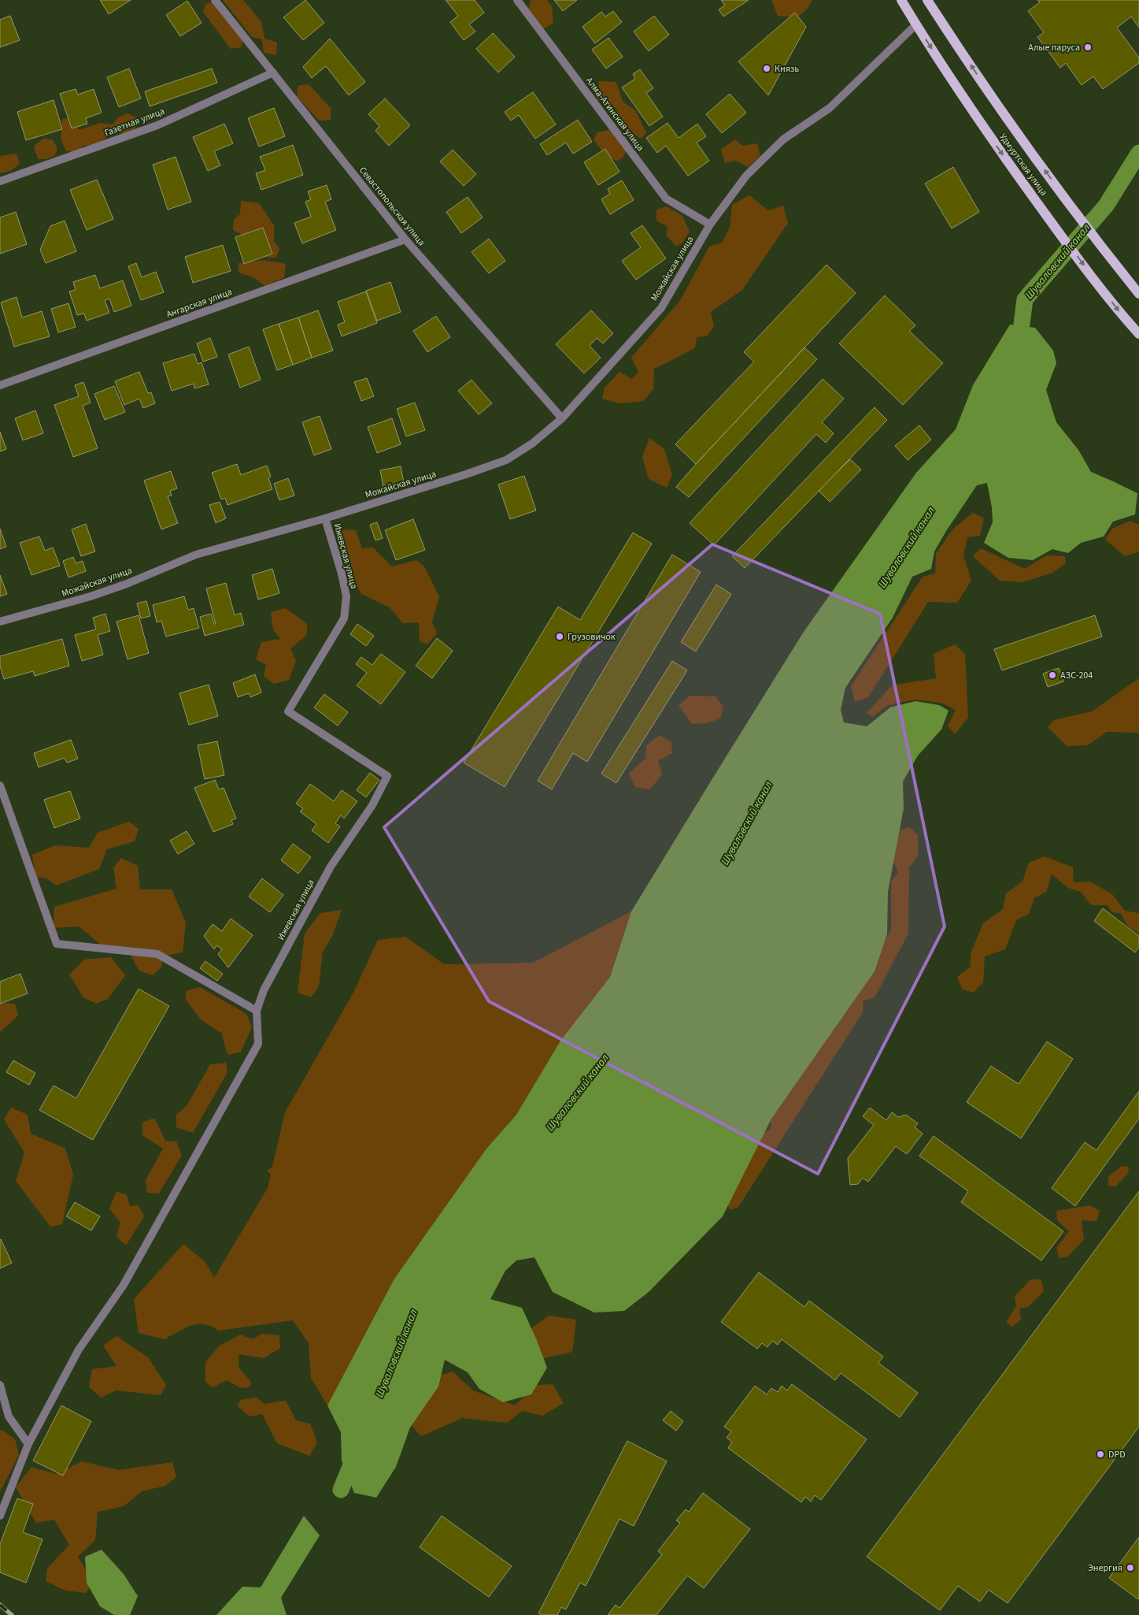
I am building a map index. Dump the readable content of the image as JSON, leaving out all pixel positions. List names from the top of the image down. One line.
{"streets":{"main road":["Удмуртская улица"],"street":["Алма-Атинская улица","Газетная улица","Севастопольская улица","Можайская улица","Ангарская улица","Ижевская улица"]},"crossings":[["Алма-Атинская улица","Можайская улица"],["Газетная улица","Севастопольская улица"],["Удмуртская улица","Можайская улица"],["Севастопольская улица","Можайская улица"],["Севастопольская улица","Ангарская улица"],["Можайская улица","Ижевская улица"]],"water":["Шуваловский канал"],"places":["Алые паруса","Князь","Грузовичок","АЗС-204","DPD","Энергия"]}
